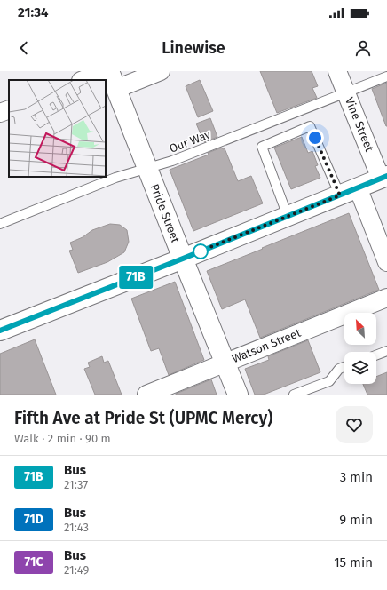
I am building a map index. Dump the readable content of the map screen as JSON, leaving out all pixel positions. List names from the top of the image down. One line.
{"streets":{"main road":["Pride Street"],"street":["Vine Street","Watson Street"],"lane":["Our Way"]},"crossings":[["Vine Street","Our Way"],["Our Way","Pride Street"],["Pride Street","Watson Street"]],"lines":["bus line 71B"],"north":"top left","page":{"status":"21:34","header":"Linewise","on_map":"71B","heading":["Fifth Ave at Pride St (UPMC Mercy)","Walk · 2 min · 90 m"],"list":[{"mark":"71B","name":"Bus","note":"21:37","value":"3 min"},{"mark":"71D","name":"Bus","note":"21:43","value":"9 min"},{"mark":"71C","name":"Bus","note":"21:49","value":"15 min"}]}}
